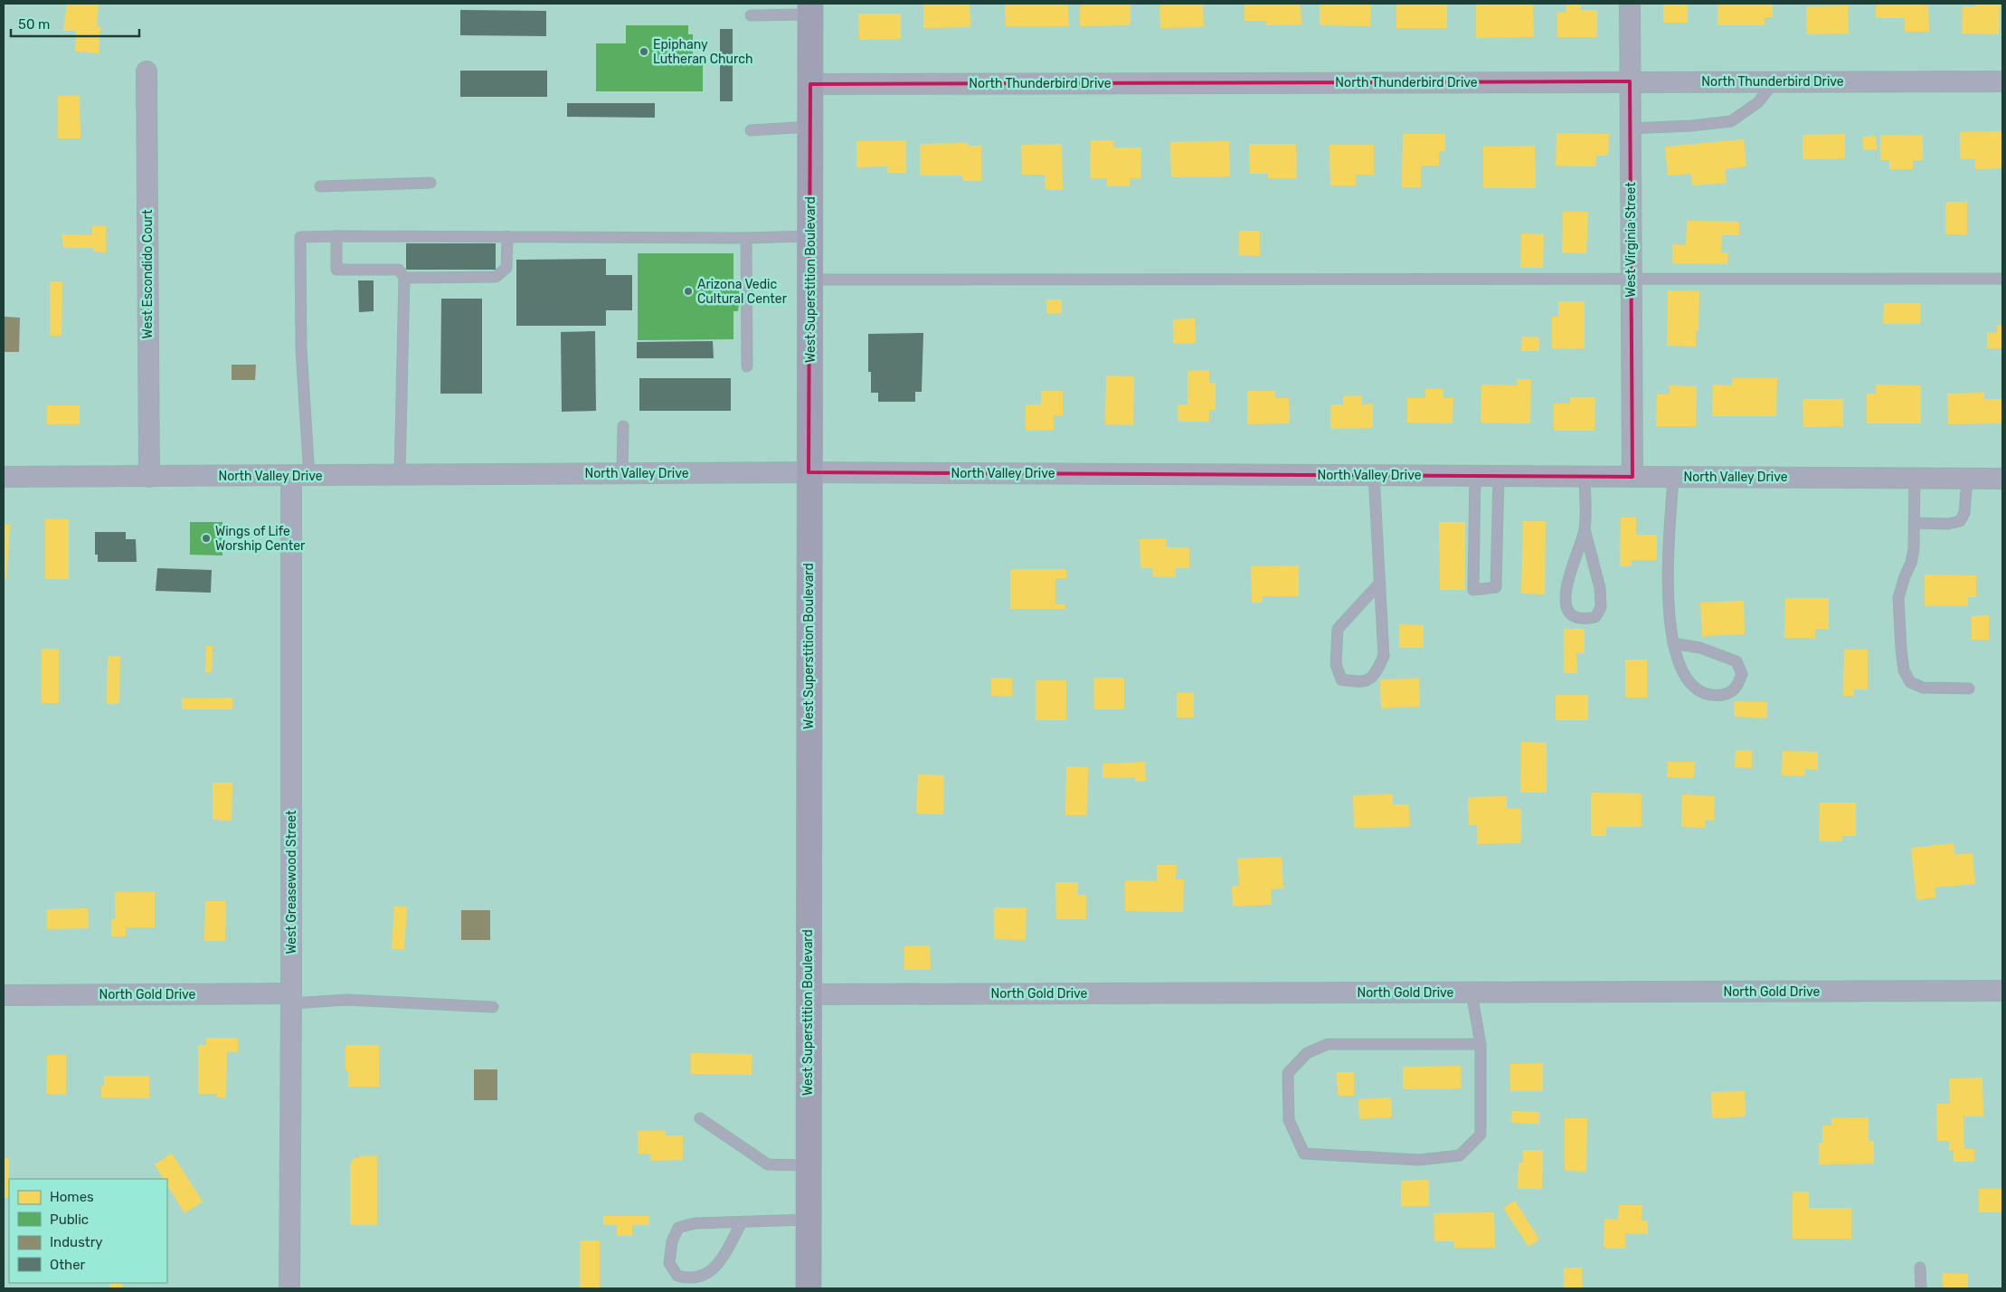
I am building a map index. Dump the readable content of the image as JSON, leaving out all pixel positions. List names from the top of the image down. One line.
{"streets":{"main road":["West Superstition Boulevard"],"street":["North Thunderbird Drive","West Virginia Street","West Escondido Court","North Valley Drive","West Greasewood Street","North Gold Drive"]},"crossings":[["North Thunderbird Drive","West Virginia Street"],["North Thunderbird Drive","West Superstition Boulevard"],["West Virginia Street","North Valley Drive"],["West Escondido Court","North Valley Drive"],["West Superstition Boulevard","North Valley Drive"],["West Superstition Boulevard","North Gold Drive"],["North Valley Drive","West Greasewood Street"],["West Greasewood Street","North Gold Drive"]],"places":["Epiphany Lutheran Church","Arizona Vedic Cultural Center","Wings of Life Worship Center"],"legend":["Homes","Public","Industry","Other"],"scale_bar":"50 m"}
